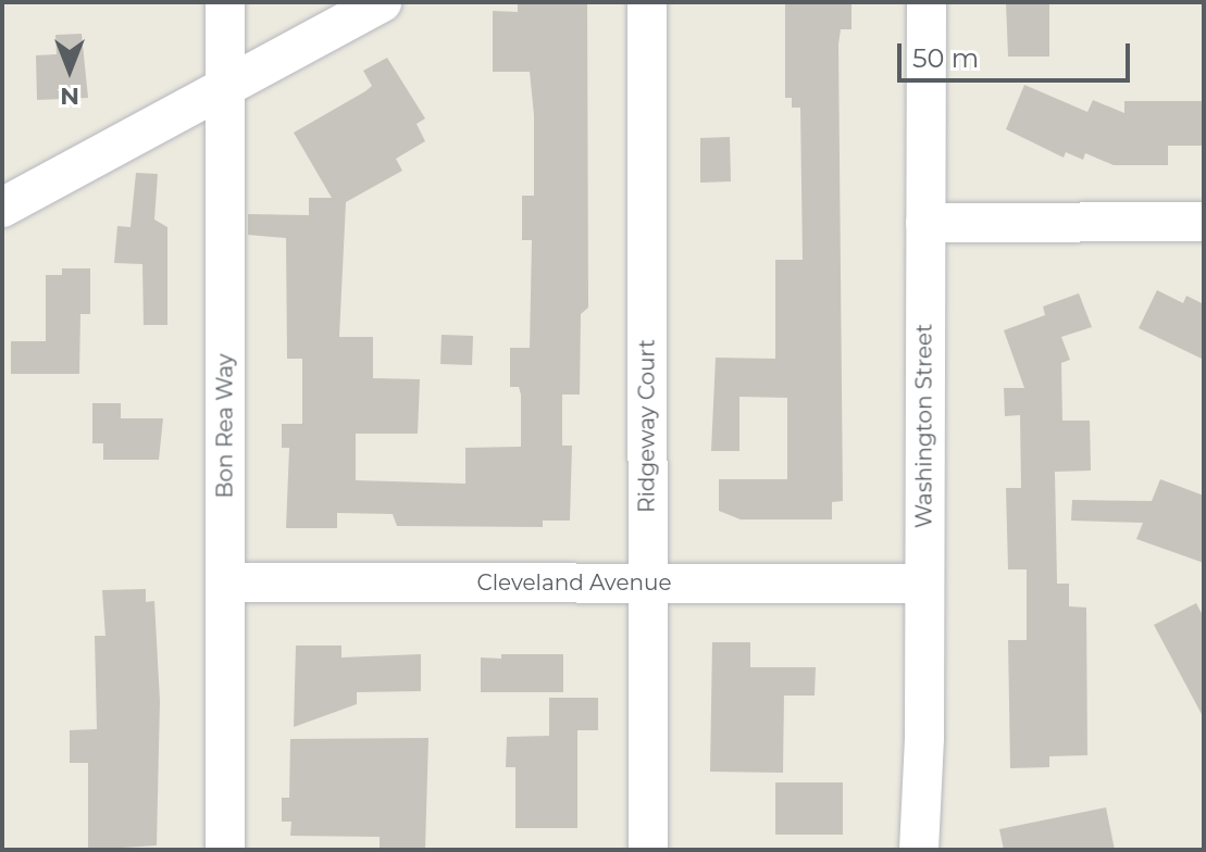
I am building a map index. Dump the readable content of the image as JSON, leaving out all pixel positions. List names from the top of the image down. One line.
{"streets":{"street":["Bon Rea Way","Ridgeway Court","Washington Street","Cleveland Avenue"]},"crossings":[["Bon Rea Way","Cleveland Avenue"],["Ridgeway Court","Cleveland Avenue"],["Washington Street","Cleveland Avenue"]],"scale_bar":"50 m","north":"bottom"}
